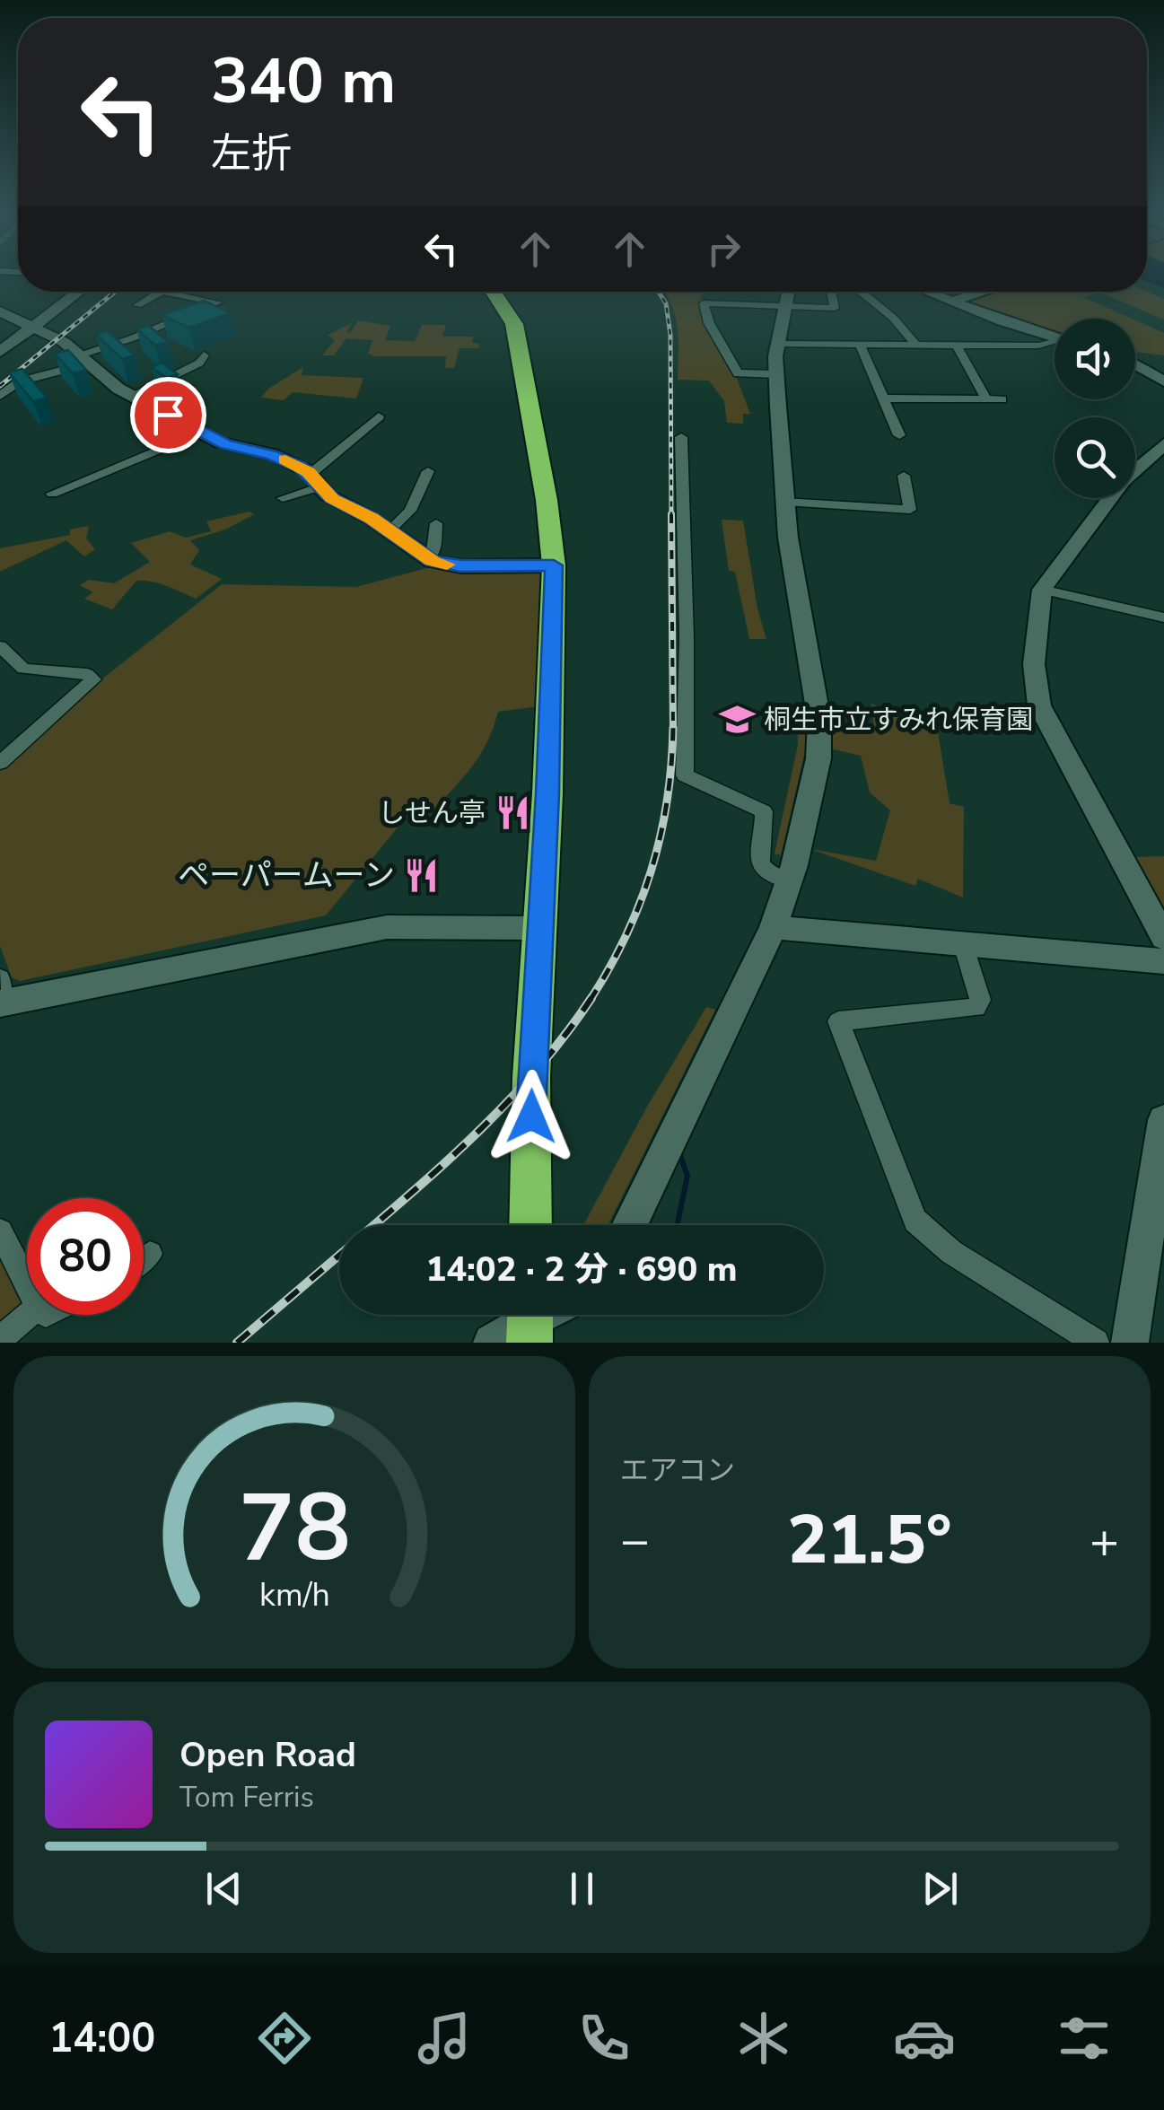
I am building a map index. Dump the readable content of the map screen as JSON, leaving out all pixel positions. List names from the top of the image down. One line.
{"places":{"school or university":["桐生市立すみれ保育園"],"restaurant":["しせん亭","ペーパームーン"]},"page":{"turn":["340 m","左折"],"limit":"80","trip":"14:02 · 2 分 · 690 m","tile":"エアコン","heat":["−","21.5°","+"],"song":["Open Road","Tom Ferris"],"tabs":"14:00","gauge":["78","km/h"]}}
